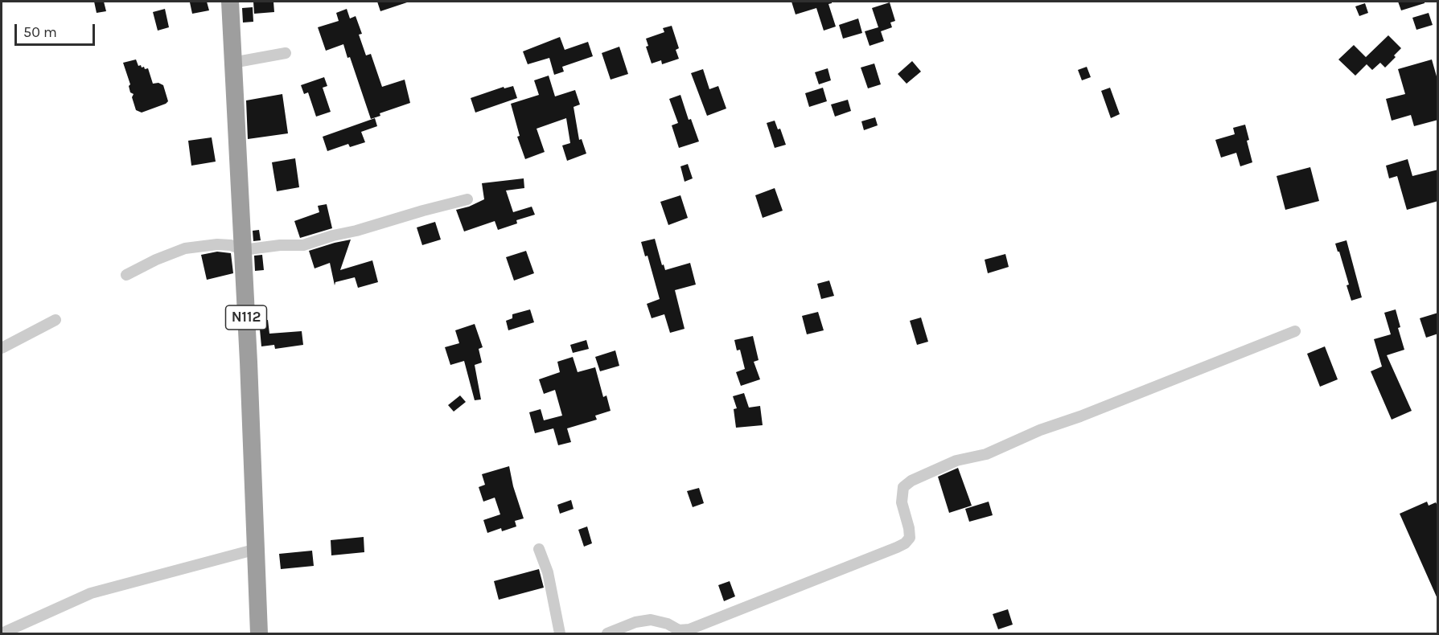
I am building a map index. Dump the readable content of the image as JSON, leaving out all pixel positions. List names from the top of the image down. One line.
{"streets":{"highway":["N112"]},"scale_bar":"50 m"}
